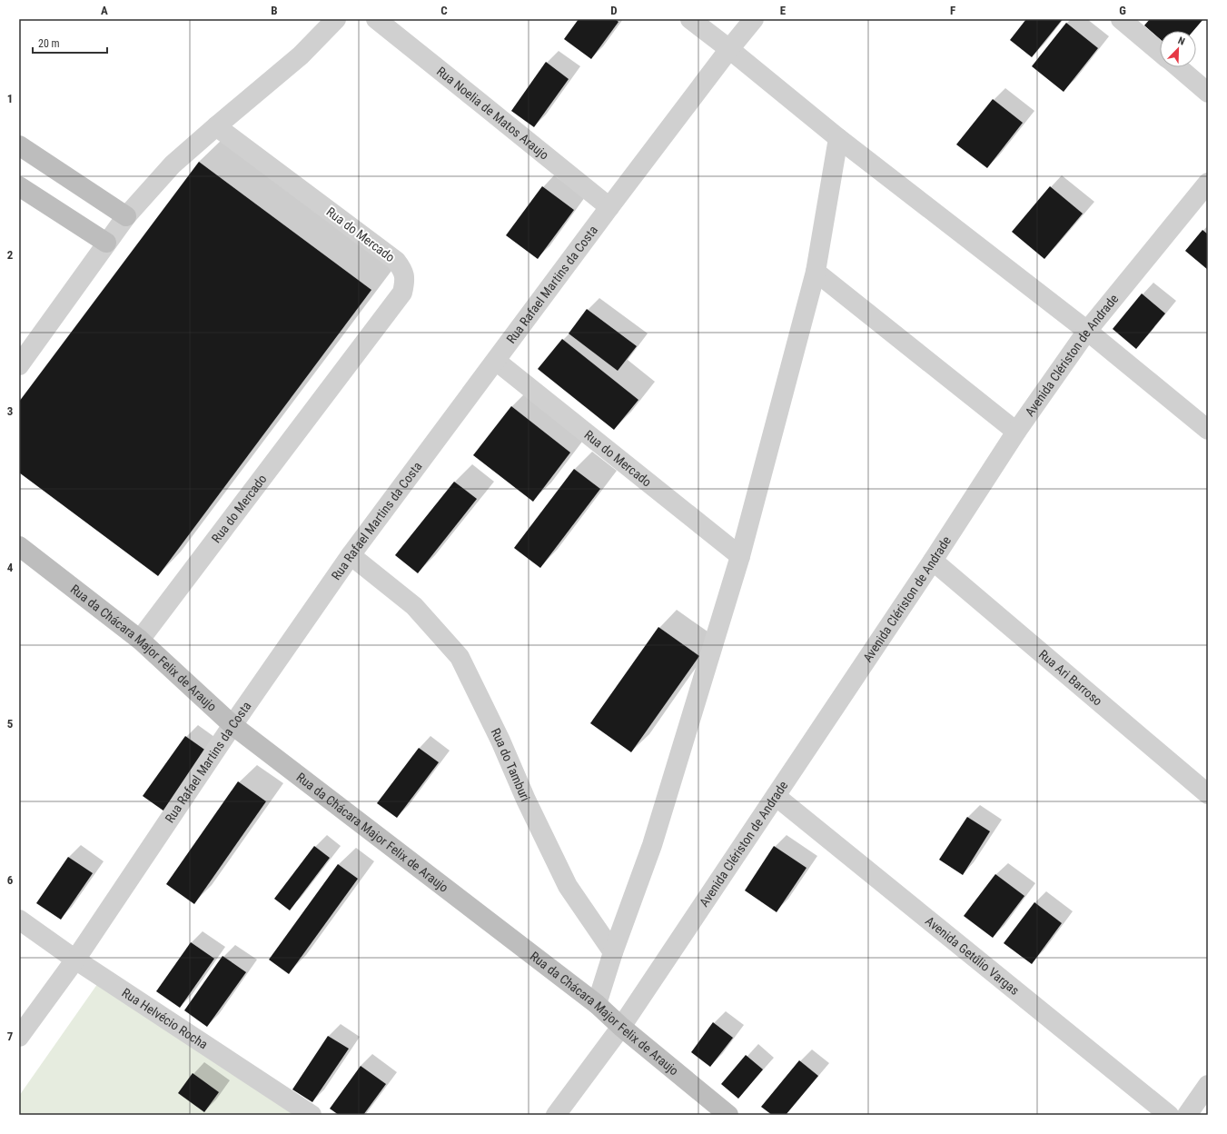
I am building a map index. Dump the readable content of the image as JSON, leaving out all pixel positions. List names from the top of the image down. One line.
{"streets":{"street":["Rua Noelia de Matos Araujo","Rua do Mercado","Rua Rafael Martins da Costa","Avenida Clériston de Andrade","Rua da Chácara Major Felix de Araujo","Rua Ari Barroso","Rua do Tamburi","Avenida Getúlio Vargas","Rua Helvécio Rocha"]},"crossings":[["Rua Noelia de Matos Araujo","Rua Rafael Martins da Costa"],["Rua do Mercado","Rua Rafael Martins da Costa"],["Rua do Mercado","Rua da Chácara Major Felix de Araujo"],["Rua Rafael Martins da Costa","Rua da Chácara Major Felix de Araujo"],["Rua Rafael Martins da Costa","Rua do Tamburi"],["Rua Rafael Martins da Costa","Rua Helvécio Rocha"],["Avenida Clériston de Andrade","Rua da Chácara Major Felix de Araujo"],["Avenida Clériston de Andrade","Rua Ari Barroso"],["Avenida Clériston de Andrade","Avenida Getúlio Vargas"]],"scale_bar":"20 m","north":"top right","grid":{"columns":["A","B","C","D","E","F","G"],"rows":["1","2","3","4","5","6","7"]}}
